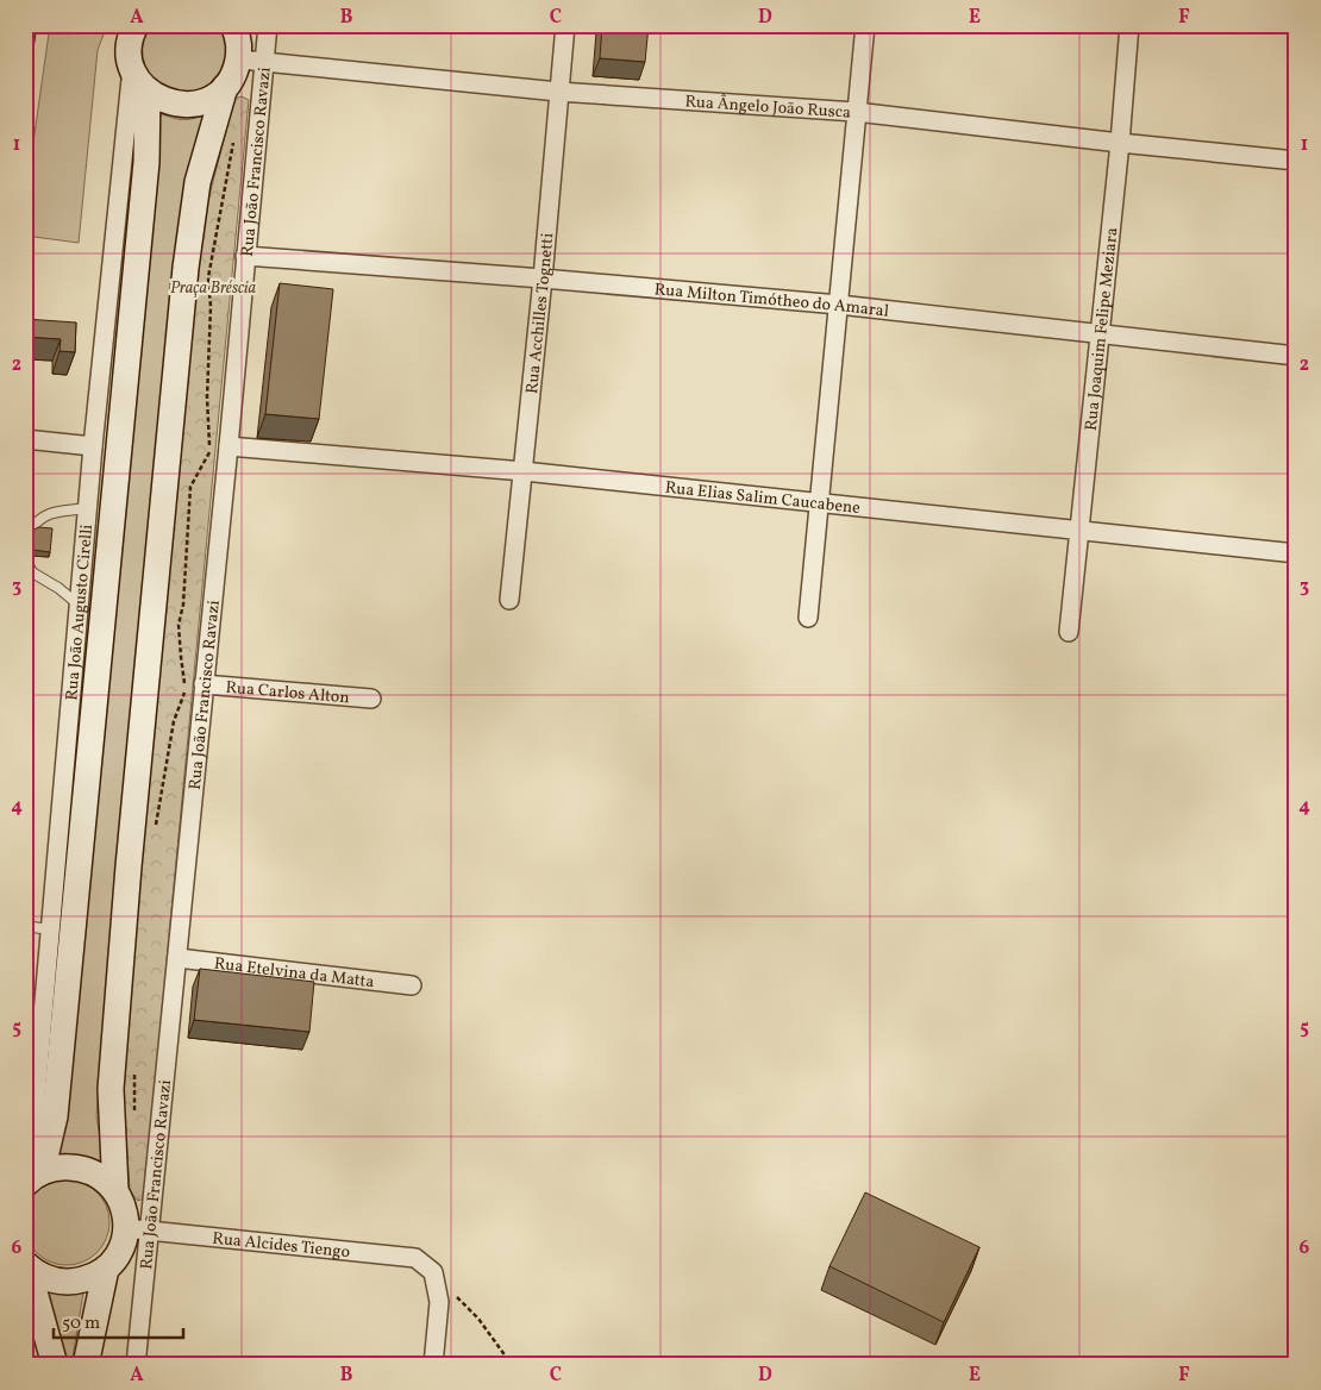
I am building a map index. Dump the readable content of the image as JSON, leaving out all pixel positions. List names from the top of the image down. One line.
{"streets":{"street":["Rua Ângelo João Rusca","Rua João Francisco Ravazi","Rua Milton Timótheo do Amaral","Rua Acchilles Tognetti","Rua Joaquim Felipe Meziara","Rua Elias Salim Caucabene","Rua João Augusto Cirelli","Rua Carlos Alton","Rua Etelvina da Matta","Rua Alcides Tiengo"]},"crossings":[["Rua Ângelo João Rusca","Rua João Francisco Ravazi"],["Rua Ângelo João Rusca","Rua Acchilles Tognetti"],["Rua Ângelo João Rusca","Rua Joaquim Felipe Meziara"],["Rua João Francisco Ravazi","Rua Milton Timótheo do Amaral"],["Rua João Francisco Ravazi","Rua Elias Salim Caucabene"],["Rua João Francisco Ravazi","Rua Carlos Alton"],["Rua João Francisco Ravazi","Rua Etelvina da Matta"],["Rua João Francisco Ravazi","Rua Alcides Tiengo"],["Rua Milton Timótheo do Amaral","Rua Acchilles Tognetti"],["Rua Milton Timótheo do Amaral","Rua Joaquim Felipe Meziara"],["Rua Acchilles Tognetti","Rua Elias Salim Caucabene"],["Rua Joaquim Felipe Meziara","Rua Elias Salim Caucabene"]],"parks":["Praça Bréscia"],"scale_bar":"50 m","grid":{"columns":["A","B","C","D","E","F"],"rows":["1","2","3","4","5","6"]}}
